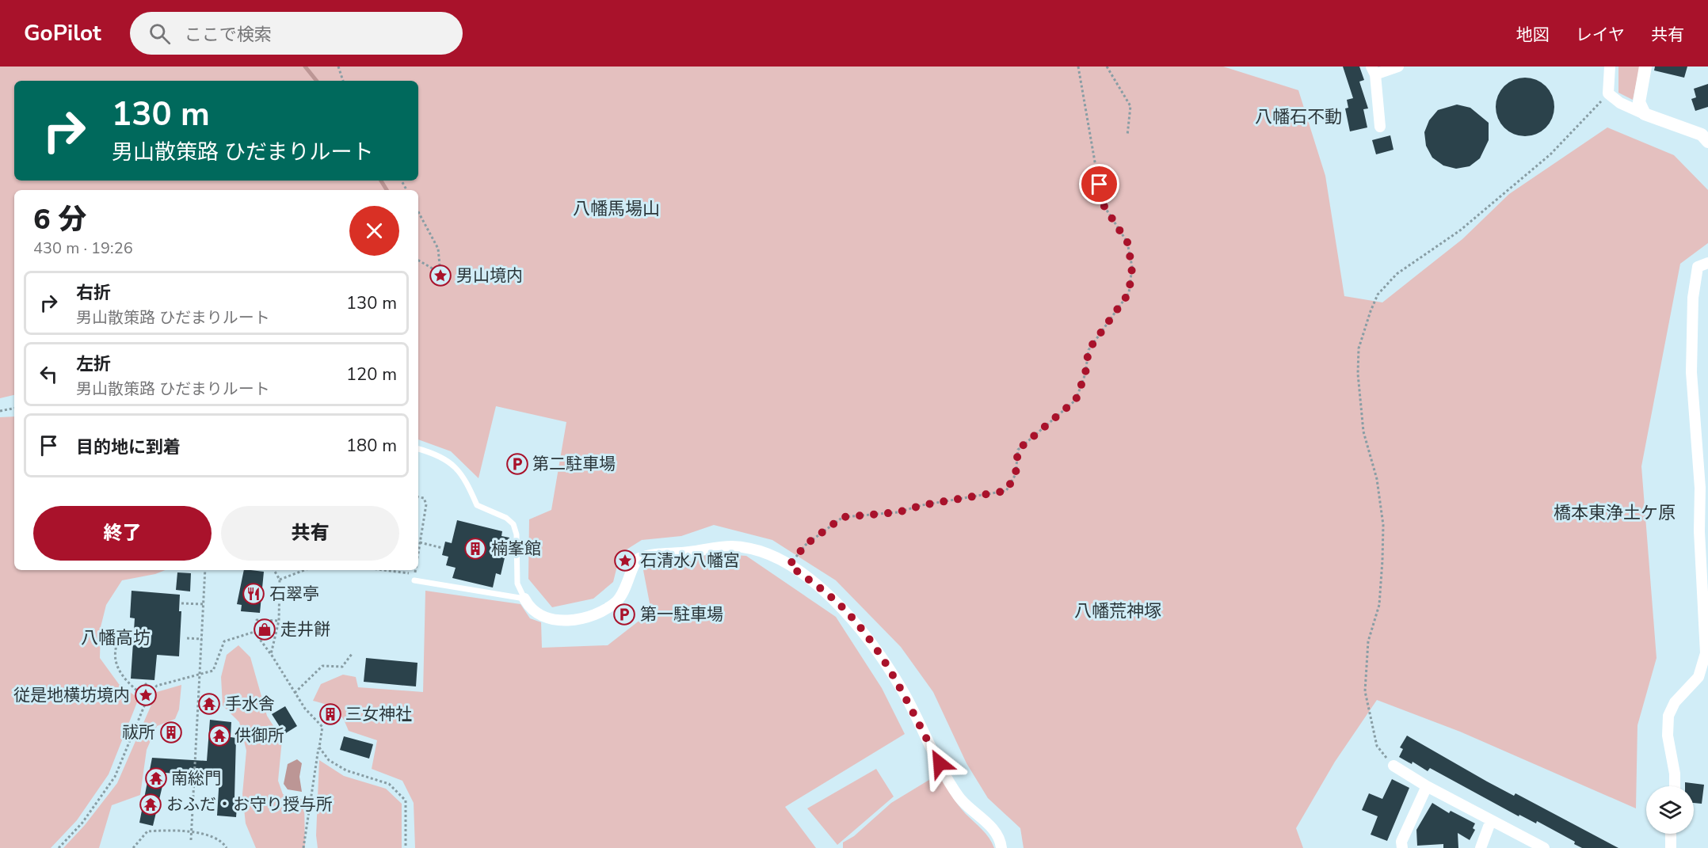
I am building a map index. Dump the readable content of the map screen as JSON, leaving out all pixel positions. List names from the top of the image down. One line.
{"districts":["八幡石不動","八幡馬場山","橋本東浄土ケ原","八幡荒神塚","八幡高坊"],"places":{"place":["男山境内","石清水八幡宮","従是地横坊境内"],"parking":["第二駐車場","第一駐車場"],"building":["楠峯館","三女神社","祓所"],"restaurant":["石翠亭"],"shop":["走井餅"],"temple":["手水舎","供御所","南総門","おふだ・お守り授与所"]},"page":{"header":"GoPilot","search":"ここで検索","nav":["地図","レイヤ","共有"],"turn":["130 m","男山散策路 ひだまりルート"],"heading":["6 分","430 m · 19:26"],"list":[{"name":"右折","note":"男山散策路 ひだまりルート","value":"130 m"},{"name":"左折","note":"男山散策路 ひだまりルート","value":"120 m"},{"name":"目的地に到着","value":"180 m"}],"buttons":["終了","共有"]}}
